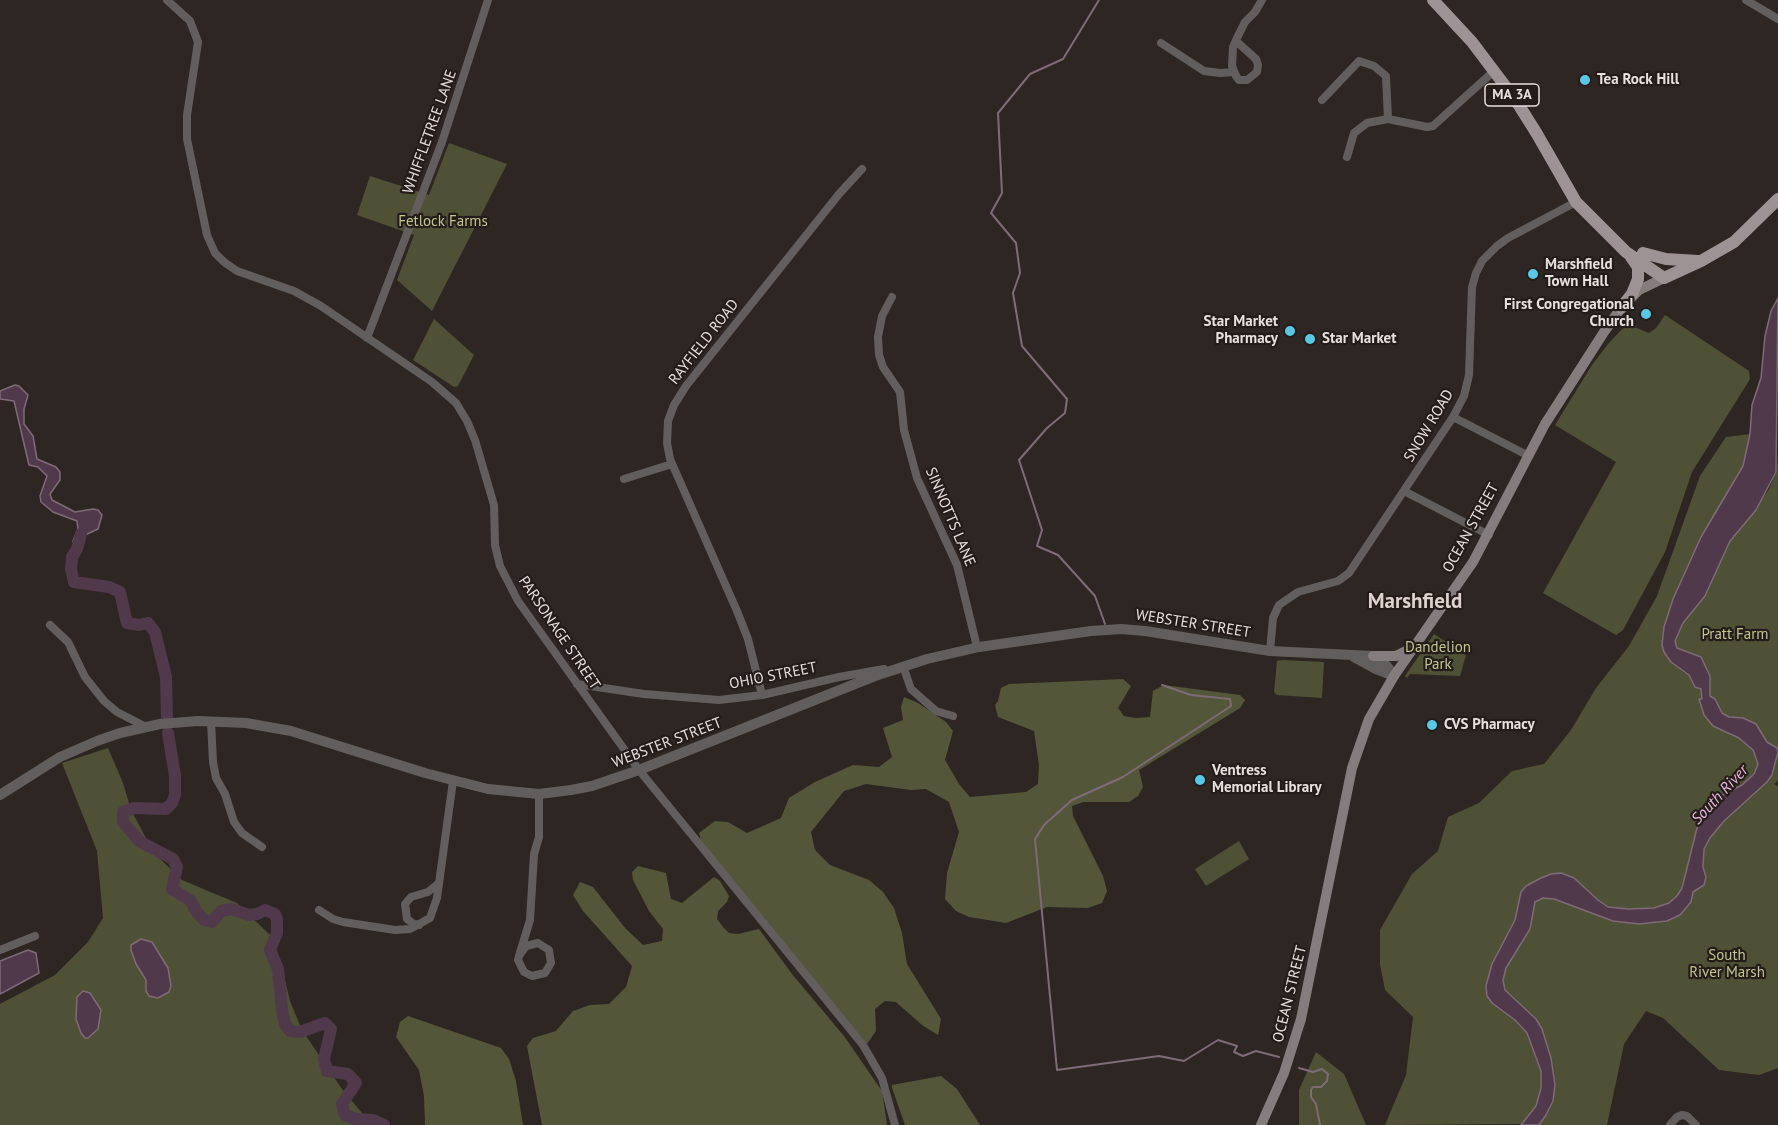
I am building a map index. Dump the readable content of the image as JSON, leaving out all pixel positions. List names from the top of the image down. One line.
{"streets":{"main road":["MA 3A","OCEAN STREET"],"street":["WHIFFLETREE LANE","RAYFIELD ROAD","SNOW ROAD","SINNOTTS LANE","WEBSTER STREET","PARSONAGE STREET","OHIO STREET"]},"crossings":[["MA 3A","SNOW ROAD"],["MA 3A","OCEAN STREET"],["WHIFFLETREE LANE","PARSONAGE STREET"],["RAYFIELD ROAD","OHIO STREET"],["SNOW ROAD","WEBSTER STREET"],["SINNOTTS LANE","WEBSTER STREET"],["OCEAN STREET","WEBSTER STREET"],["WEBSTER STREET","PARSONAGE STREET"],["WEBSTER STREET","OHIO STREET"],["PARSONAGE STREET","OHIO STREET"]],"districts":["Marshfield"],"water":["South River"],"parks":["Fetlock Farms","Pratt Farm","Dandelion Park","South River Marsh"],"places":["Tea Rock Hill","Marshfield Town Hall","First Congregational Church","Star Market Pharmacy","Star Market","CVS Pharmacy","Ventress Memorial Library"]}
